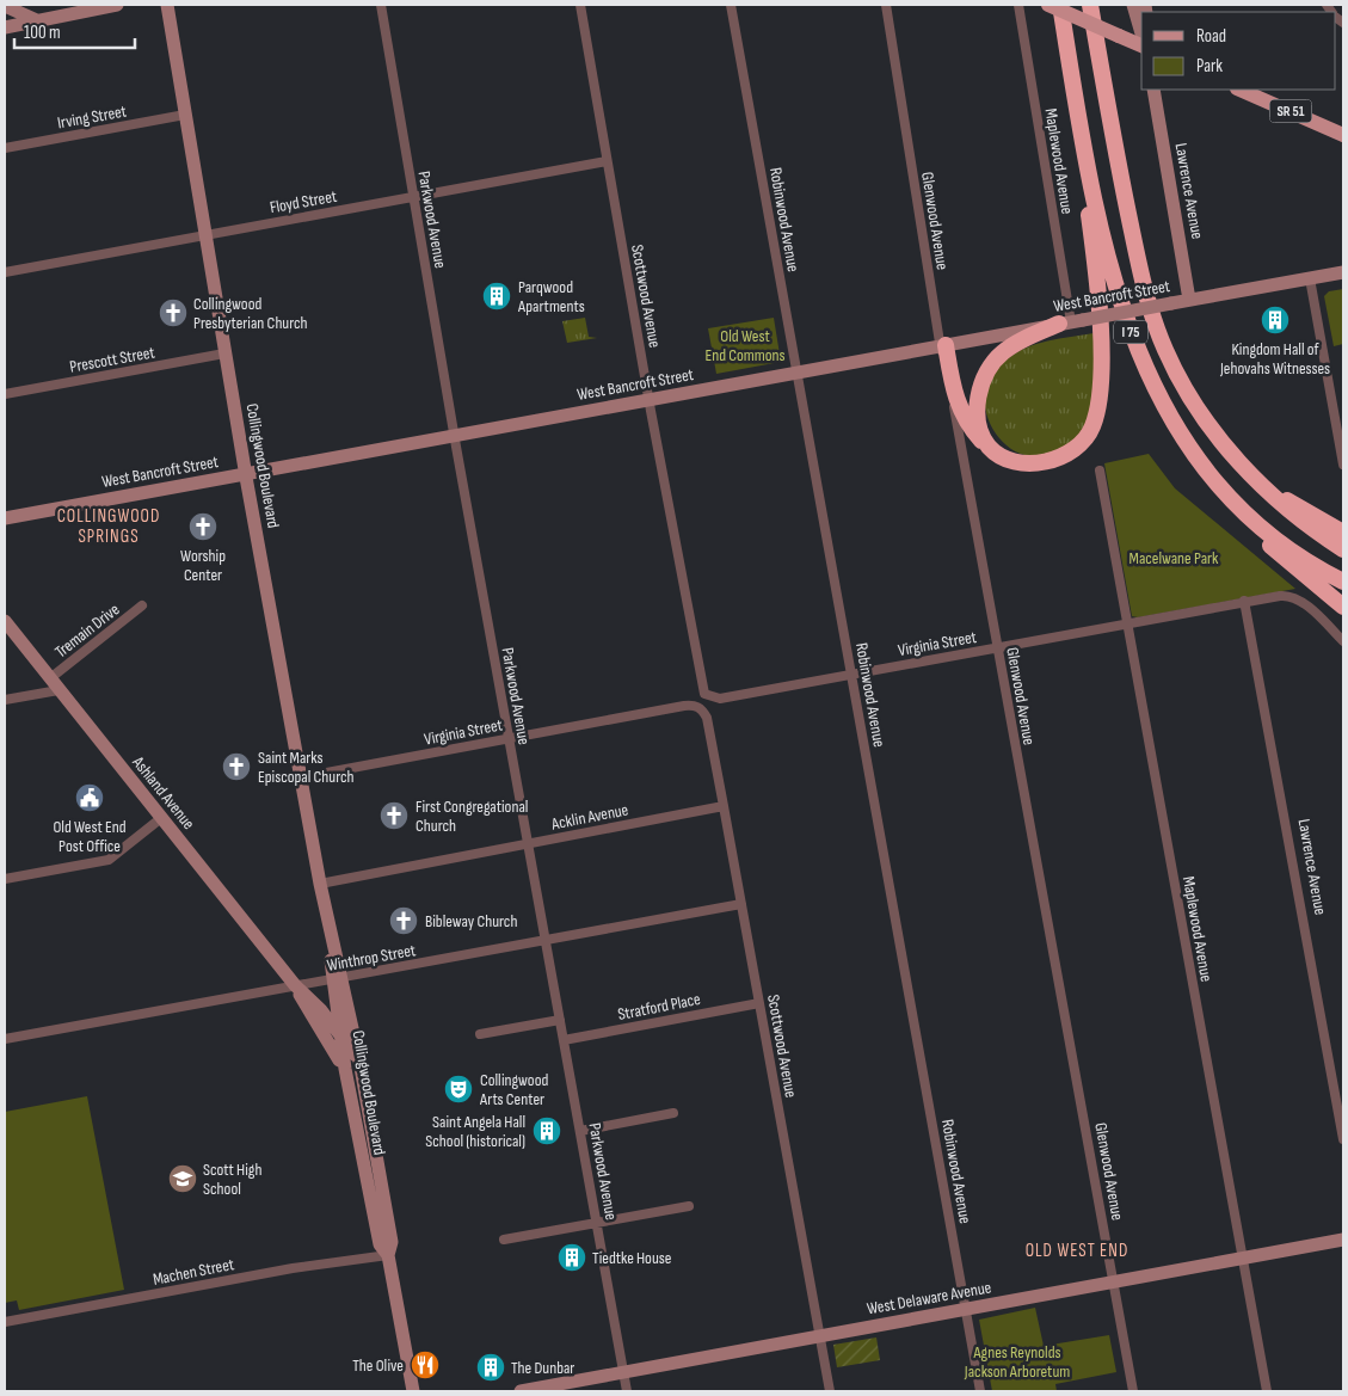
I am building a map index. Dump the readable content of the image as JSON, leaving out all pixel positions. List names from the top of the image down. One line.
{"streets":{"highway":["I 75"],"main road":["SR 51"],"street":["Irving Street","Maplewood Avenue","Lawrence Avenue","Floyd Street","Parkwood Avenue","Robinwood Avenue","Glenwood Avenue","Scottwood Avenue","West Bancroft Street","Prescott Street","Collingwood Boulevard","Tremain Drive","Virginia Street","Ashland Avenue","Acklin Avenue","Winthrop Street","Stratford Place","Machen Street","West Delaware Avenue"]},"crossings":[["Irving Street","Collingwood Boulevard"],["Maplewood Avenue","West Bancroft Street"],["Maplewood Avenue","Virginia Street"],["Maplewood Avenue","West Delaware Avenue"],["Lawrence Avenue","West Bancroft Street"],["Lawrence Avenue","Virginia Street"],["Floyd Street","Parkwood Avenue"],["Floyd Street","Scottwood Avenue"],["Floyd Street","Collingwood Boulevard"],["Parkwood Avenue","West Bancroft Street"],["Parkwood Avenue","Virginia Street"],["Parkwood Avenue","Acklin Avenue"],["Parkwood Avenue","Winthrop Street"],["Parkwood Avenue","Stratford Place"],["Parkwood Avenue","West Delaware Avenue"],["Robinwood Avenue","West Bancroft Street"],["Robinwood Avenue","Virginia Street"],["Robinwood Avenue","West Delaware Avenue"],["Glenwood Avenue","West Bancroft Street"],["Glenwood Avenue","Virginia Street"],["Glenwood Avenue","West Delaware Avenue"],["Scottwood Avenue","West Bancroft Street"],["Scottwood Avenue","Virginia Street"],["Scottwood Avenue","Acklin Avenue"],["Scottwood Avenue","Winthrop Street"],["Scottwood Avenue","Stratford Place"],["Scottwood Avenue","West Delaware Avenue"],["West Bancroft Street","Collingwood Boulevard"],["Prescott Street","Collingwood Boulevard"],["Collingwood Boulevard","Virginia Street"],["Collingwood Boulevard","Ashland Avenue"],["Collingwood Boulevard","Acklin Avenue"],["Collingwood Boulevard","Winthrop Street"],["Collingwood Boulevard","Machen Street"],["Tremain Drive","Ashland Avenue"],["Ashland Avenue","Winthrop Street"]],"districts":["COLLINGWOOD SPRINGS","OLD WEST END"],"parks":["Old West End Commons","Macelwane Park","Agnes Reynolds Jackson Arboretum"],"places":{"building":["Parqwood Apartments","Kingdom Hall of Jehovahs Witnesses","Saint Angela Hall School (historical)","Tiedtke House","The Dunbar"],"church":["Collingwood Presbyterian Church","Worship Center","Saint Marks Episcopal Church","First Congregational Church","Bibleway Church"],"public building":["Old West End Post Office"],"theatre":["Collingwood Arts Center"],"school or university":["Scott High School"],"restaurant":["The Olive"]},"legend":["Road","Park"],"scale_bar":"100 m"}
